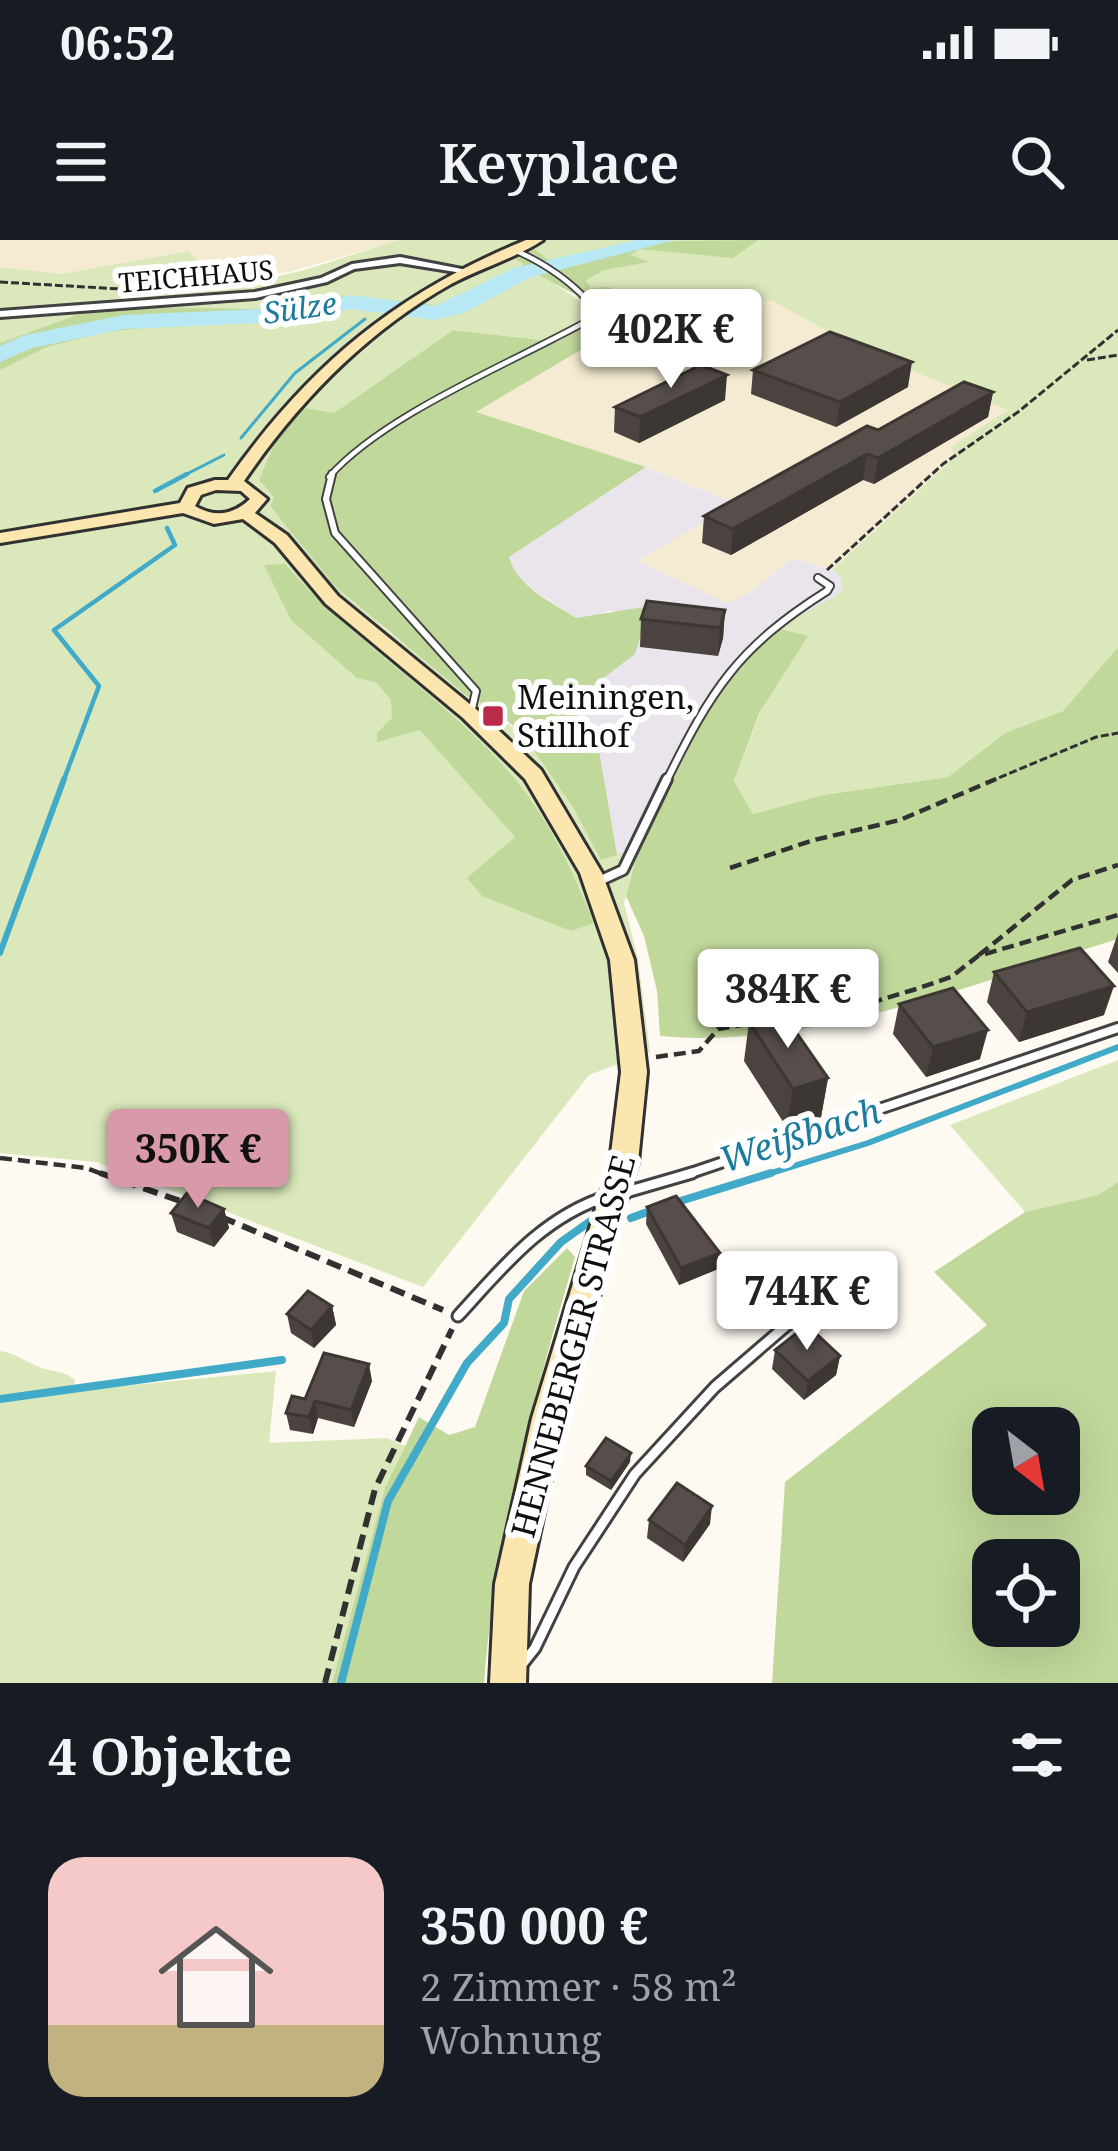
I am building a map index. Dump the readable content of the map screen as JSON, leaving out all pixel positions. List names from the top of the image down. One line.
{"streets":{"main road":["HENNEBERGER STRASSE"],"street":["TEICHHAUS"]},"water":["Sülze","Weißbach"],"places":{"transit":["Meiningen, Stillhof"]},"north":"bottom right","page":{"status":"06:52","header":"Keyplace","price":["402K €","384K €","350K €","744K €"],"heading":"4 Objekte","list":[{"name":"350 000 €","note":"2 Zimmer · 58 m² · Wohnung"}]}}
